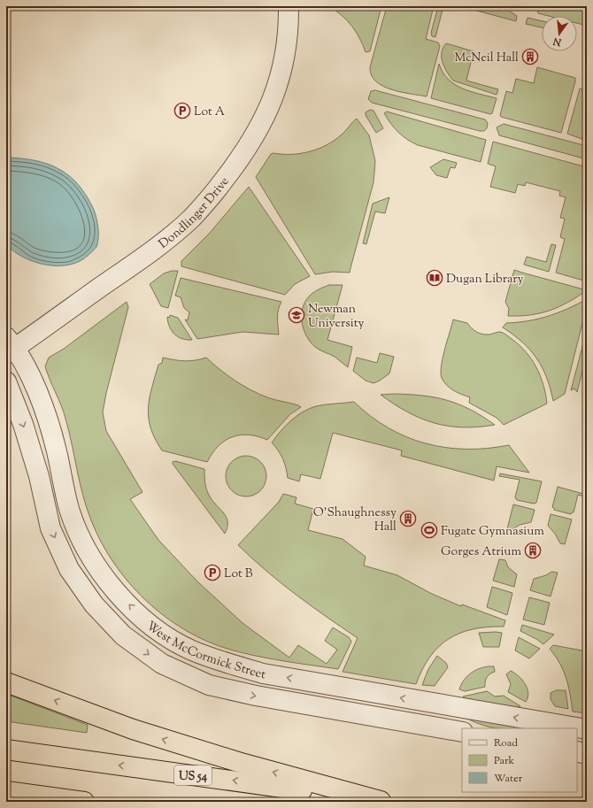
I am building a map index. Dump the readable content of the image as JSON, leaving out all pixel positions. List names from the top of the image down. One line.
{"streets":{"highway":["US 54"],"street":["Dondlinger Drive","West McCormick Street"]},"crossings":[["Dondlinger Drive","West McCormick Street"]],"places":{"building":["McNeil Hall","O'Shaughnessy Hall","Gorges Atrium"],"parking":["Lot A","Lot B"],"library":["Dugan Library"],"school or university":["Newman University"],"sports":["Fugate Gymnasium"]},"legend":["Road","Park","Water"],"north":"bottom"}
